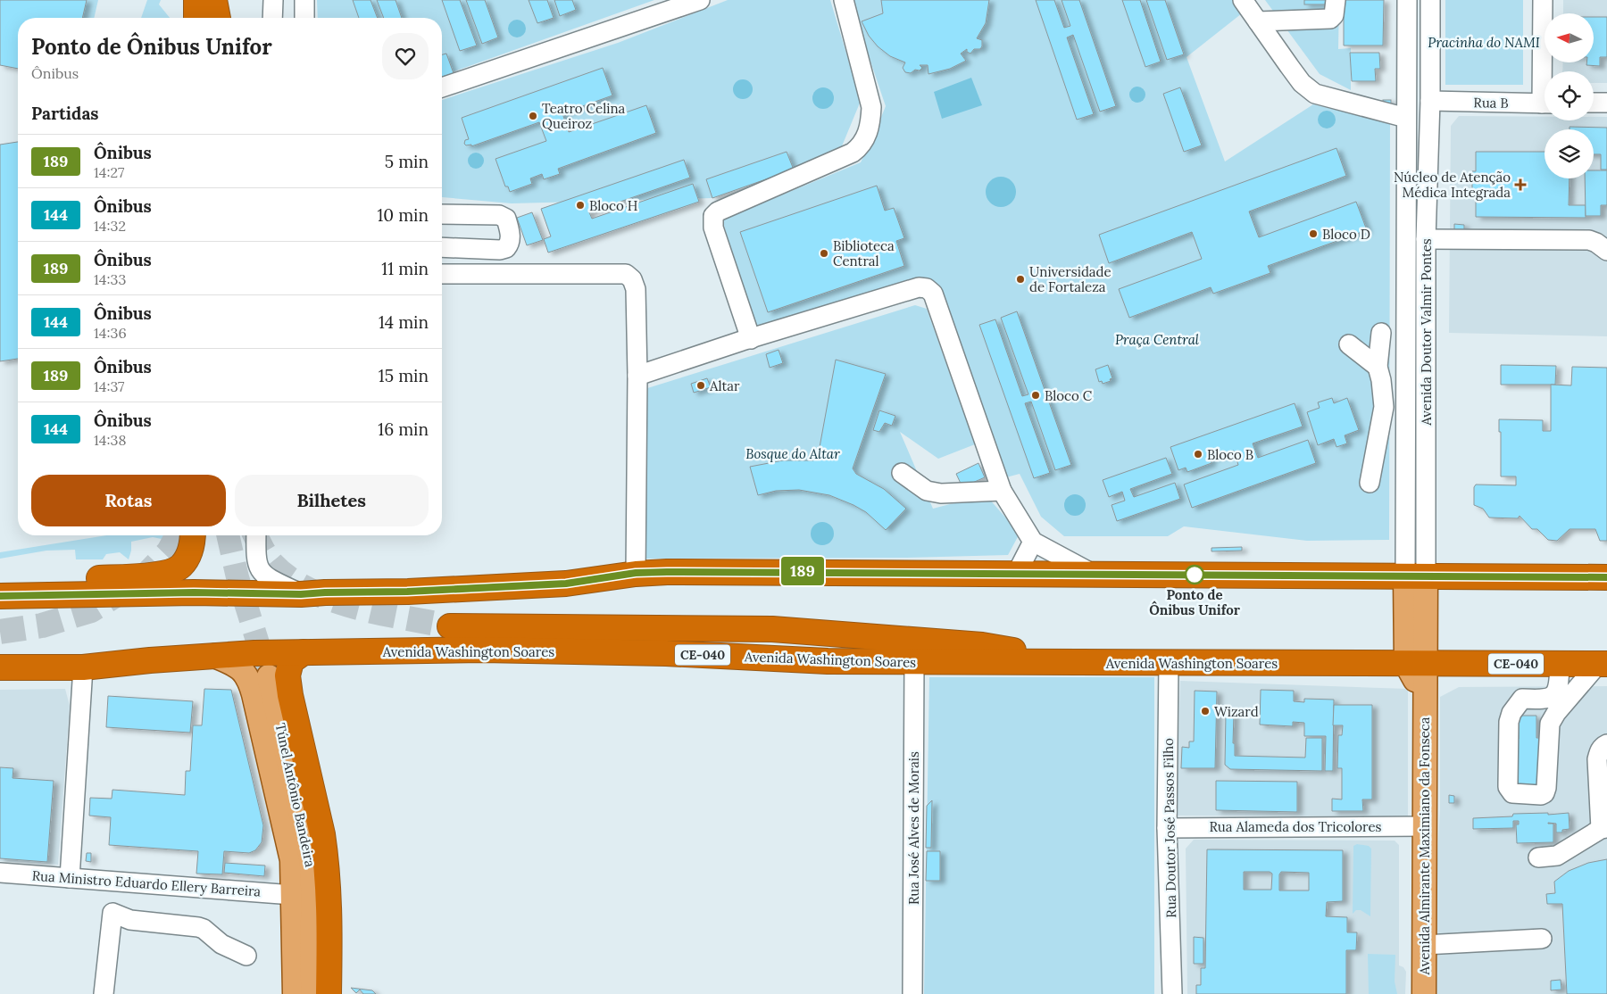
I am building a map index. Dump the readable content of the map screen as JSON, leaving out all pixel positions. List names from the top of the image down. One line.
{"streets":{"highway":["Avenida Washington Soares","CE-040"],"main road":["Avenida Doutor Valmir Pontes","Túnel Antônio Bandeira","Avenida Almirante Maximiano da Fonseca"],"street":["Rua B","Rua Alameda dos Tricolores","Rua José Alves de Morais","Rua Doutor José Passos Filho","Rua Ministro Eduardo Ellery Barreira"]},"crossings":[["Rua B","Avenida Doutor Valmir Pontes"],["Avenida Doutor Valmir Pontes","Avenida Washington Soares"],["Avenida Doutor Valmir Pontes","Avenida Almirante Maximiano da Fonseca"],["Avenida Washington Soares","Rua José Alves de Morais"],["Avenida Washington Soares","Rua Doutor José Passos Filho"],["Avenida Washington Soares","Avenida Almirante Maximiano da Fonseca"],["Rua Alameda dos Tricolores","Rua Doutor José Passos Filho"],["Rua Alameda dos Tricolores","Avenida Almirante Maximiano da Fonseca"]],"parks":["Pracinha do NAMI","Praça Central","Bosque do Altar"],"places":{"other":["Teatro Celina Queiroz","Bloco H","Bloco D","Biblioteca Central","Universidade de Fortaleza","Altar","Bloco C","Bloco B","Ponto de Ônibus Unifor","Wizard"],"health":["Núcleo de Atenção Médica Integrada"]},"lines":["bus line 189"],"north":"left","page":{"on_map":"189","heading":[["Ponto de Ônibus Unifor","Ônibus"],"Partidas"],"list":[{"mark":"189","name":"Ônibus","note":"14:27","value":"5 min"},{"mark":"144","name":"Ônibus","note":"14:32","value":"10 min"},{"mark":"189","name":"Ônibus","note":"14:33","value":"11 min"},{"mark":"144","name":"Ônibus","note":"14:36","value":"14 min"},{"mark":"189","name":"Ônibus","note":"14:37","value":"15 min"},{"mark":"144","name":"Ônibus","note":"14:38","value":"16 min"}],"buttons":["Rotas","Bilhetes"]}}
